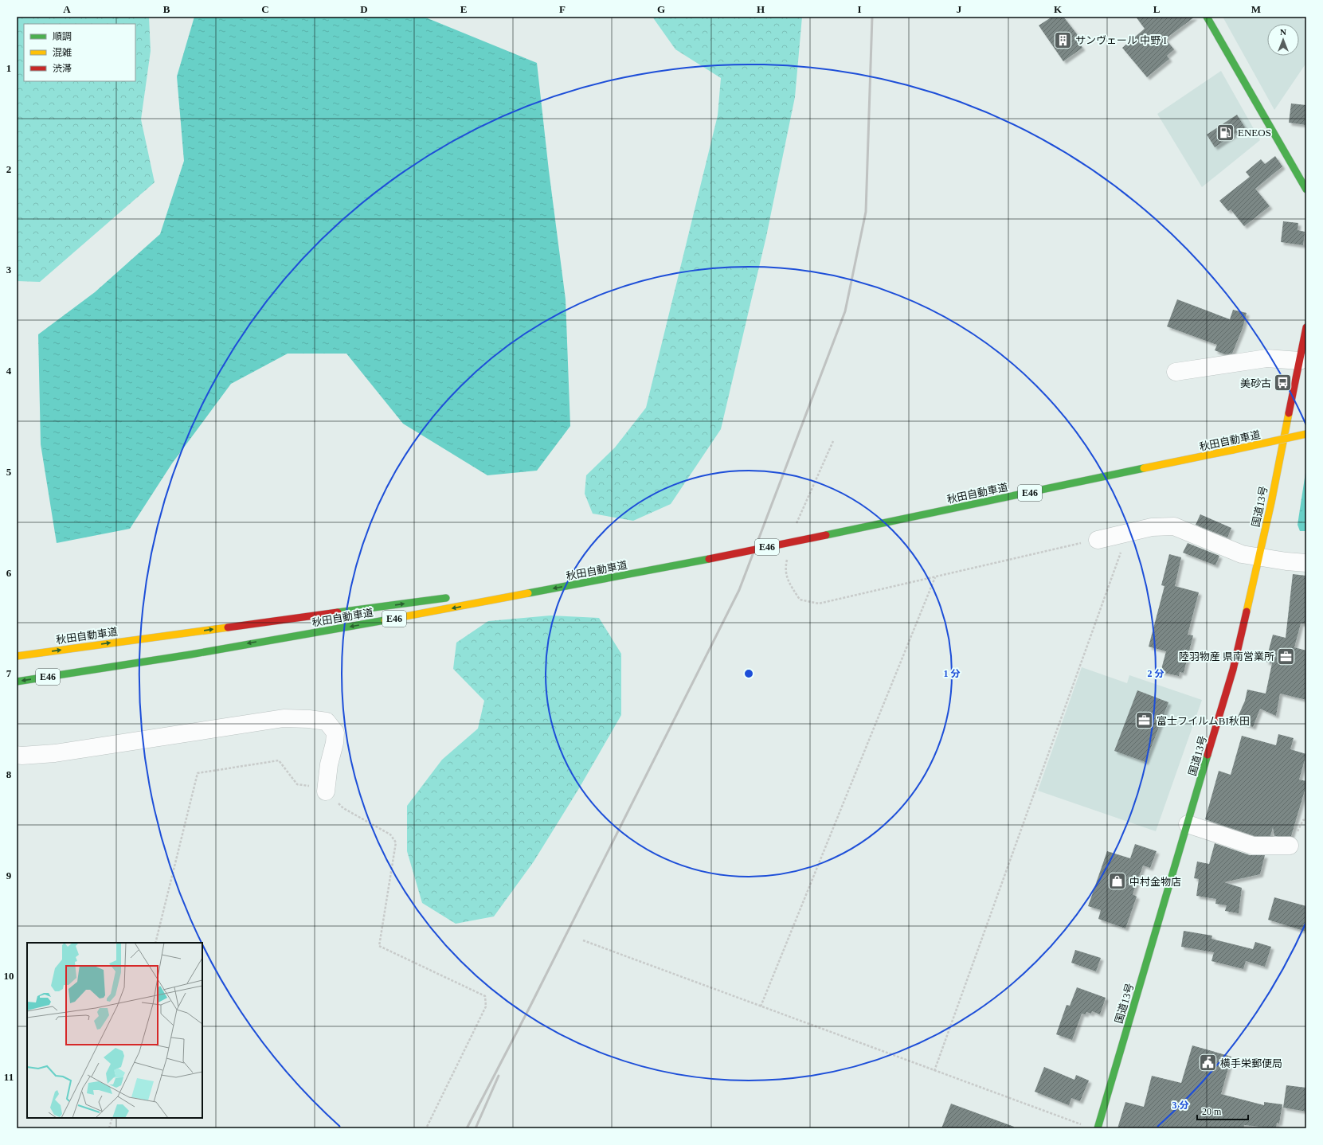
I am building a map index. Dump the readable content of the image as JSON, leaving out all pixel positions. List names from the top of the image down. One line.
{"streets":{"main road":["秋田自動車道","E46","国道13号"]},"places":{"building":["サンヴェール 中野 I"],"fuel station":["ENEOS"],"bus stop":["美砂古"],"office":["陸羽物産 県南営業所","富士フイルムBI秋田"],"shop":["中村金物店"],"public building":["横手栄郵便局"]},"legend":["順調","混雑","渋滞"],"scale_bar":"20 m","north":"top","grid":{"columns":["A","B","C","D","E","F","G","H","I","J","K","L","M"],"rows":["1","2","3","4","5","6","7","8","9","10","11"]},"rings":["1 分","2 分","3 分"]}
